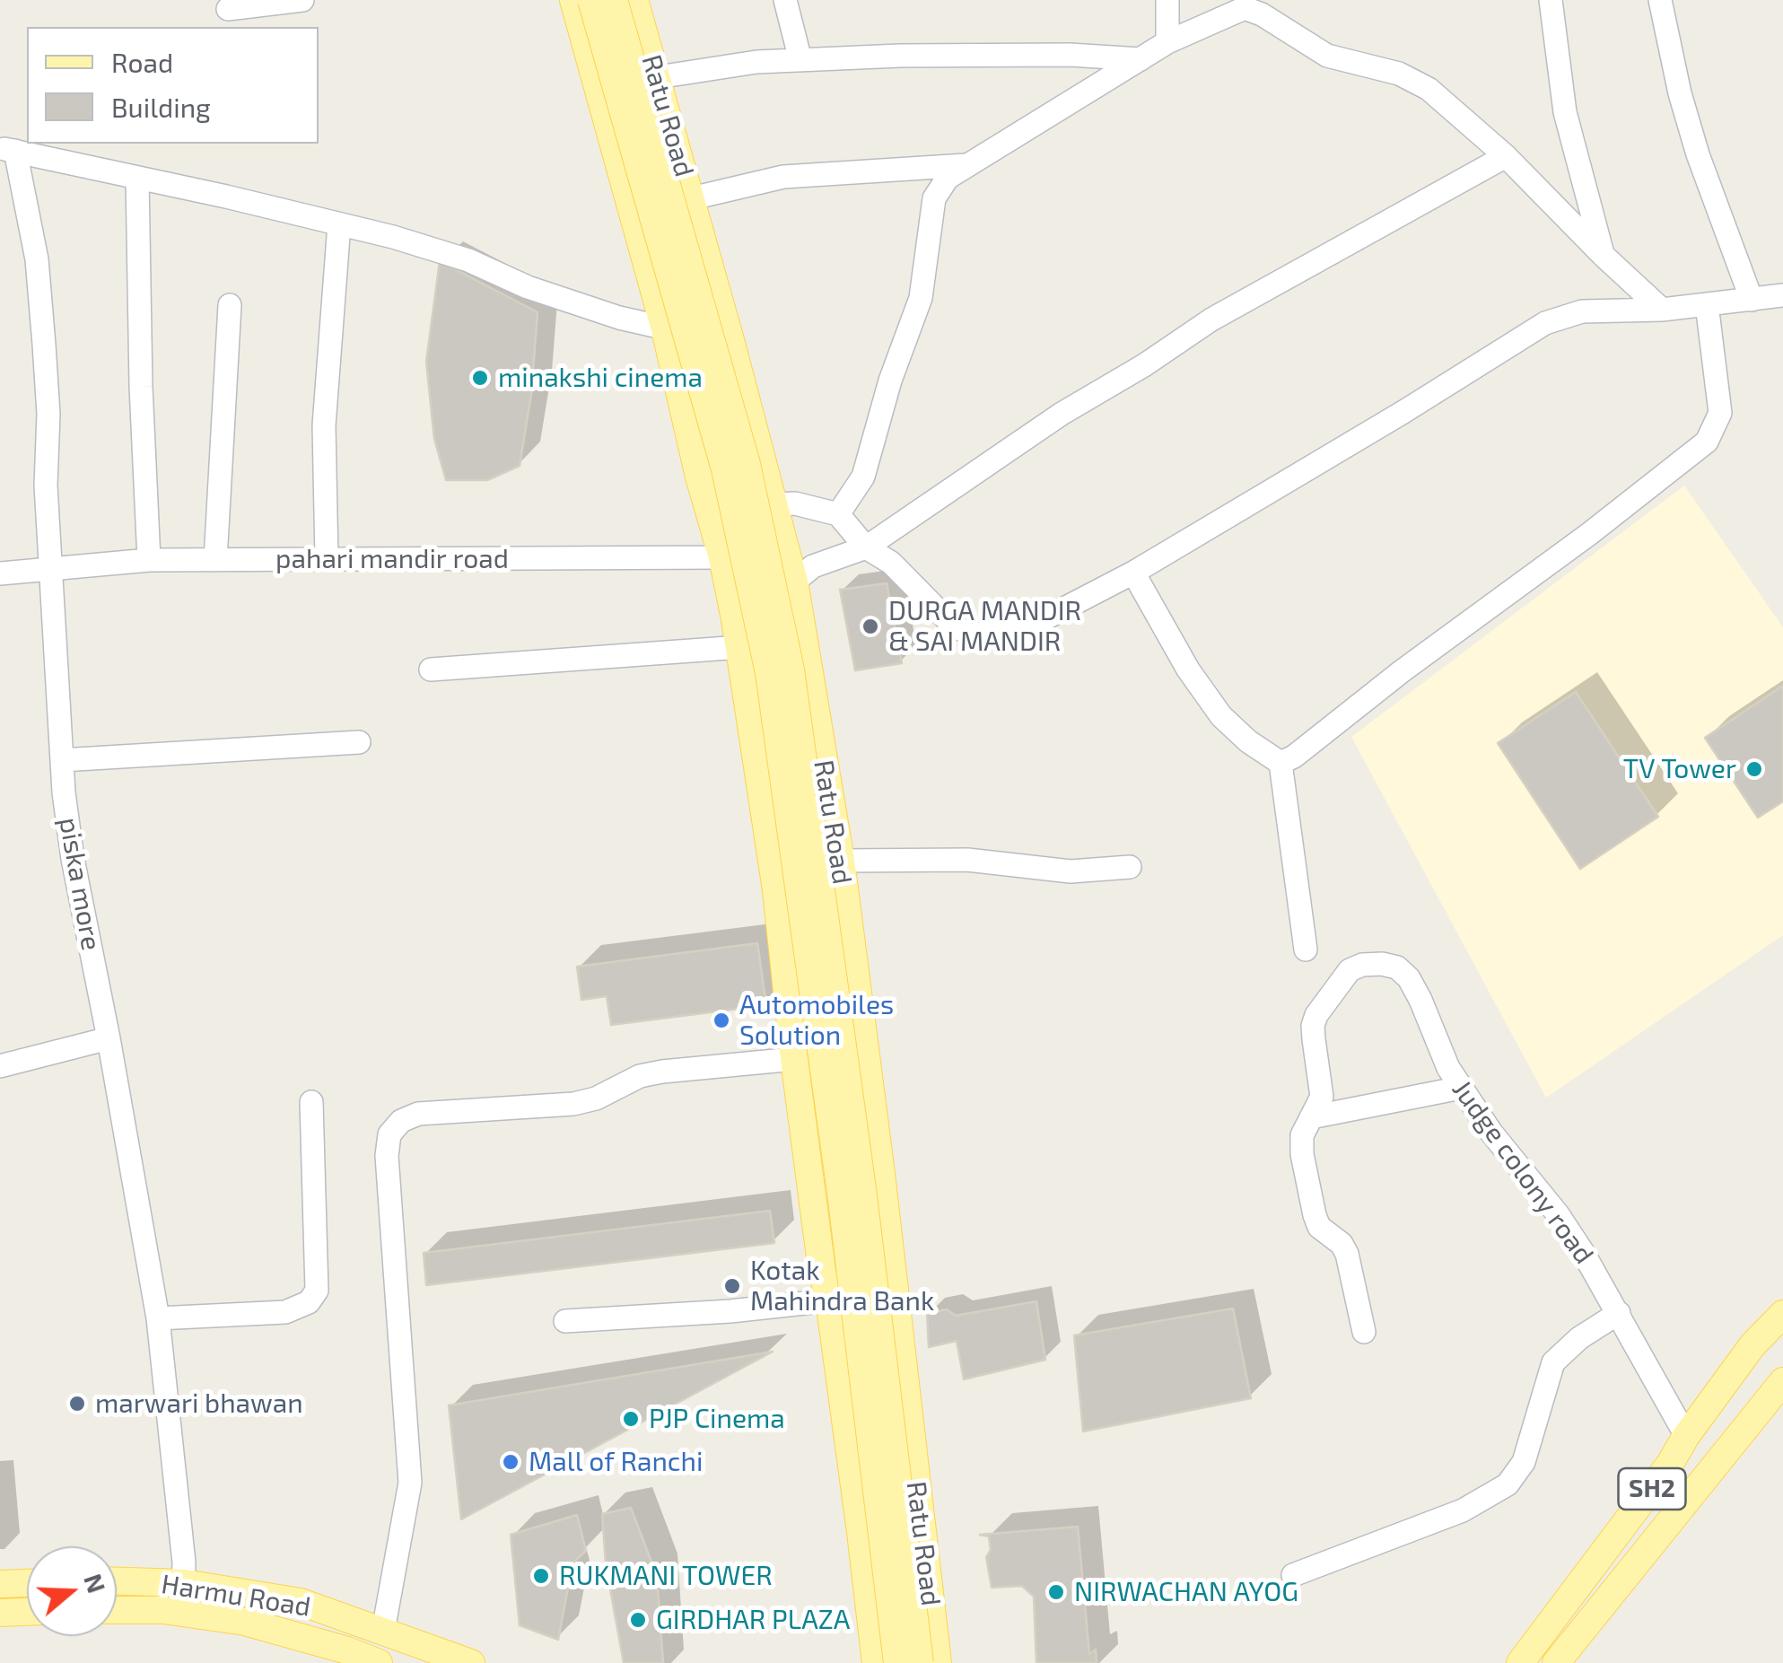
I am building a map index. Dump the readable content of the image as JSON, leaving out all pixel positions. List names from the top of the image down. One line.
{"streets":{"main road":["Ratu Road","SH2","Harmu Road"],"street":["pahari mandir road","piska more","Judge colony road"]},"crossings":[["Ratu Road","pahari mandir road"],["pahari mandir road","piska more"],["piska more","Harmu Road"],["Judge colony road","SH2"]],"places":["minakshi cinema","DURGA MANDIR & SAI MANDIR","TV Tower","Automobiles Solution","Kotak Mahindra Bank","marwari bhawan","PJP Cinema","Mall of Ranchi","RUKMANI TOWER","NIRWACHAN AYOG","GIRDHAR PLAZA"],"legend":["Road","Building"],"north":"right"}
